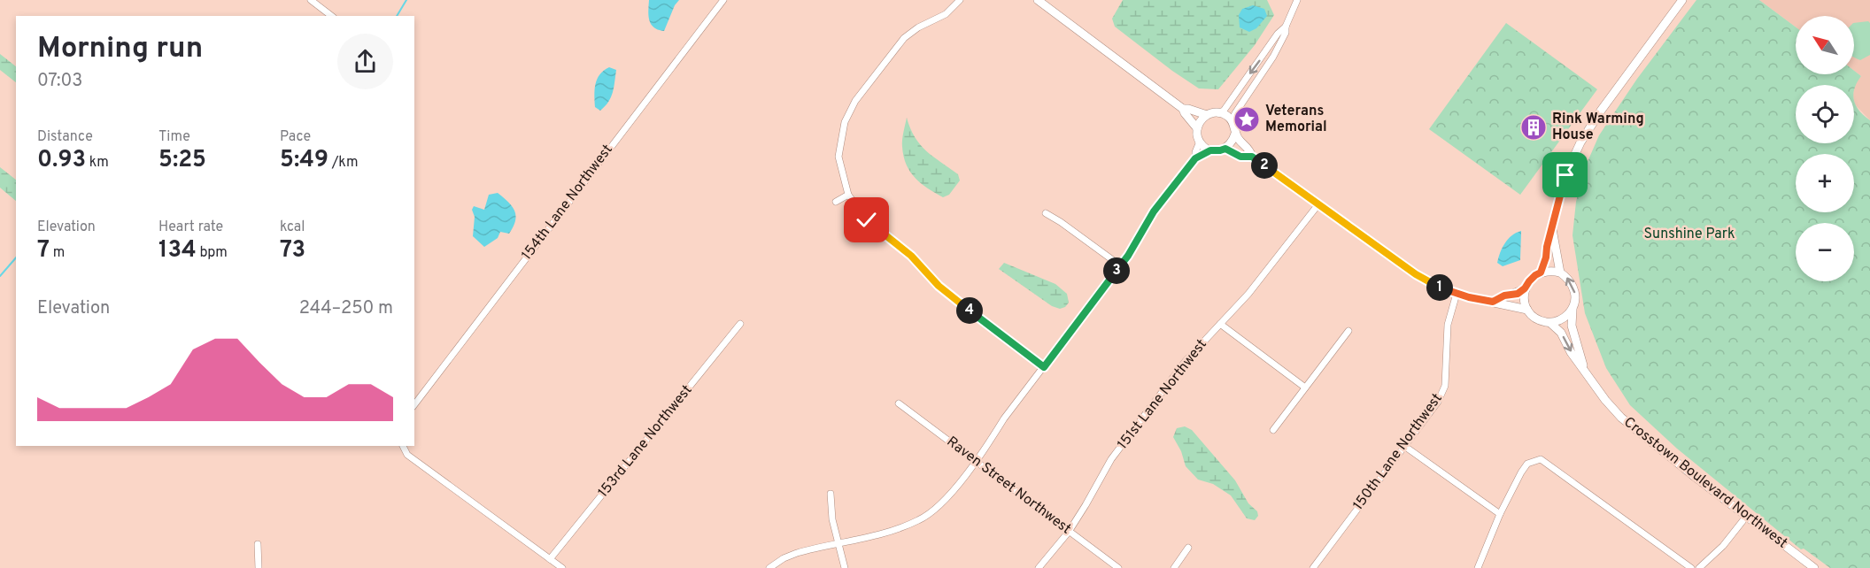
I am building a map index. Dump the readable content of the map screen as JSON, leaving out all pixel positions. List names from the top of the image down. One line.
{"streets":{"street":["154th Lane Northwest","151st Lane Northwest","153rd Lane Northwest","150th Lane Northwest","Crosstown Boulevard Northwest","Raven Street Northwest"]},"crossings":[["151st Lane Northwest","Crosstown Boulevard Northwest"],["151st Lane Northwest","Raven Street Northwest"],["150th Lane Northwest","Crosstown Boulevard Northwest"]],"parks":["Sunshine Park"],"places":{"place":["Veterans Memorial"],"building":["Rink Warming House"]},"north":"top left","page":{"map_buttons":["+","−"],"heading":["Morning run","07:03"],"stats":[["Distance","0.93 km"],["Time","5:25"],["Pace","5:49 /km"],["Elevation","7 m"],["Heart rate","134 bpm"],["kcal","73"]],"pins":["2","3","1","4"],"chart":["Elevation","244–250 m"]}}
